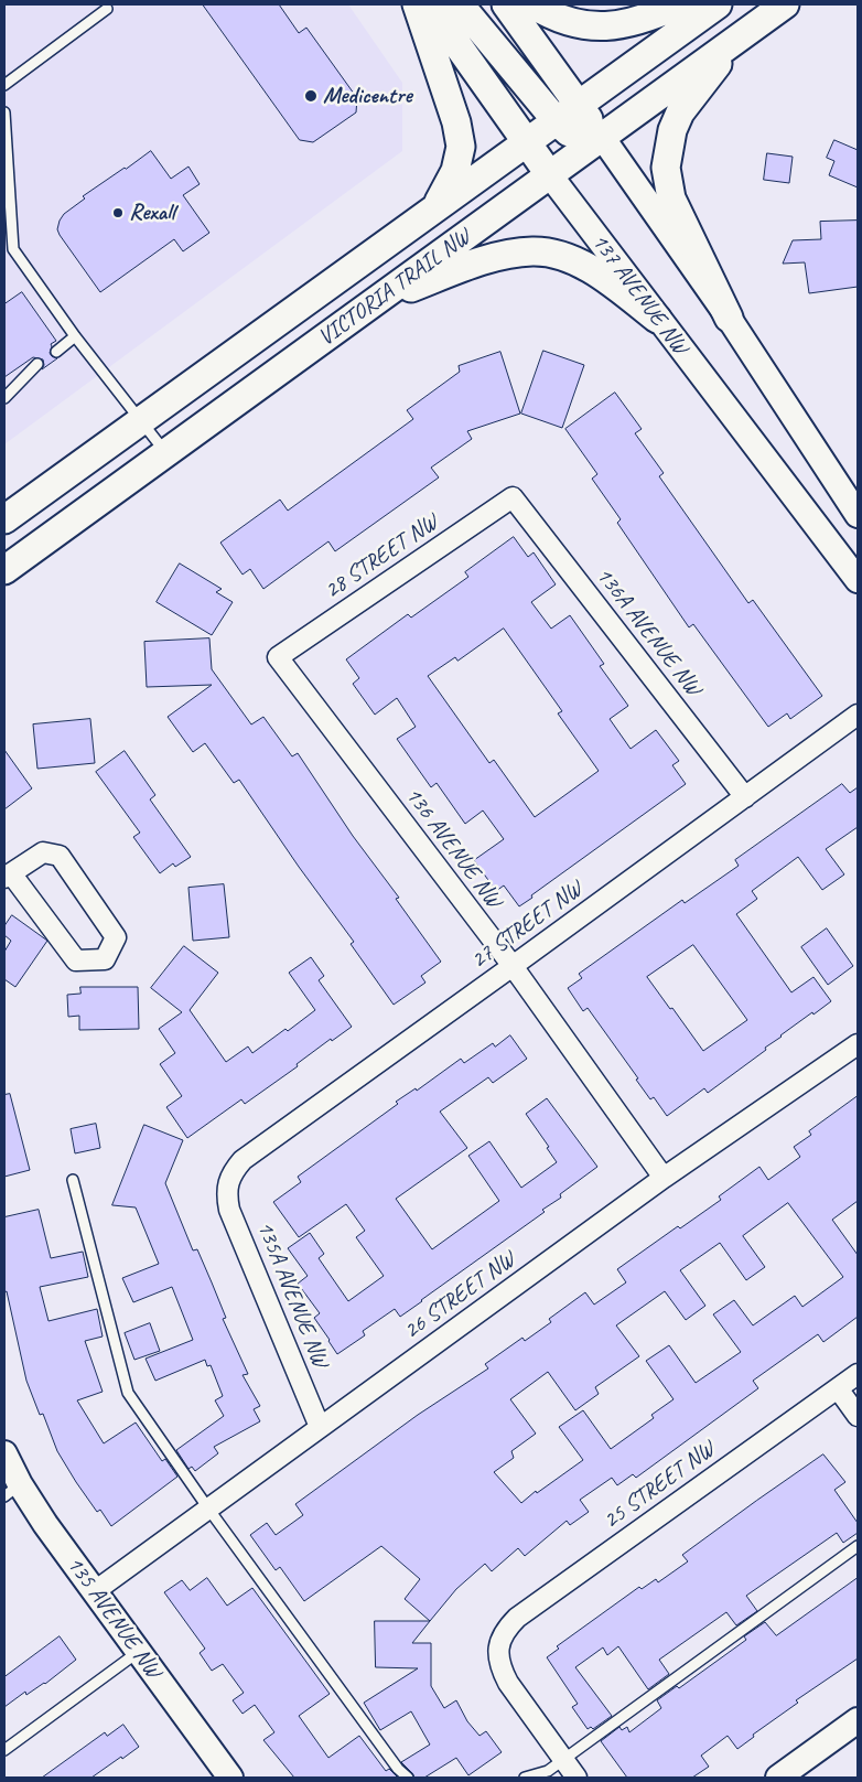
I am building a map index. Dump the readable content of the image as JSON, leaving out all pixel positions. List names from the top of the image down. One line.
{"streets":{"main road":["VICTORIA TRAIL NW","137 AVENUE NW"],"street":["28 STREET NW","136A AVENUE NW","136 AVENUE NW","27 STREET NW","135A AVENUE NW","26 STREET NW","25 STREET NW","135 AVENUE NW"]},"crossings":[["VICTORIA TRAIL NW","137 AVENUE NW"],["28 STREET NW","136A AVENUE NW"],["28 STREET NW","136 AVENUE NW"],["136A AVENUE NW","27 STREET NW"],["136 AVENUE NW","27 STREET NW"],["136 AVENUE NW","26 STREET NW"],["27 STREET NW","135A AVENUE NW"],["135A AVENUE NW","26 STREET NW"],["26 STREET NW","135 AVENUE NW"]],"places":["Medicentre","Rexall"]}
